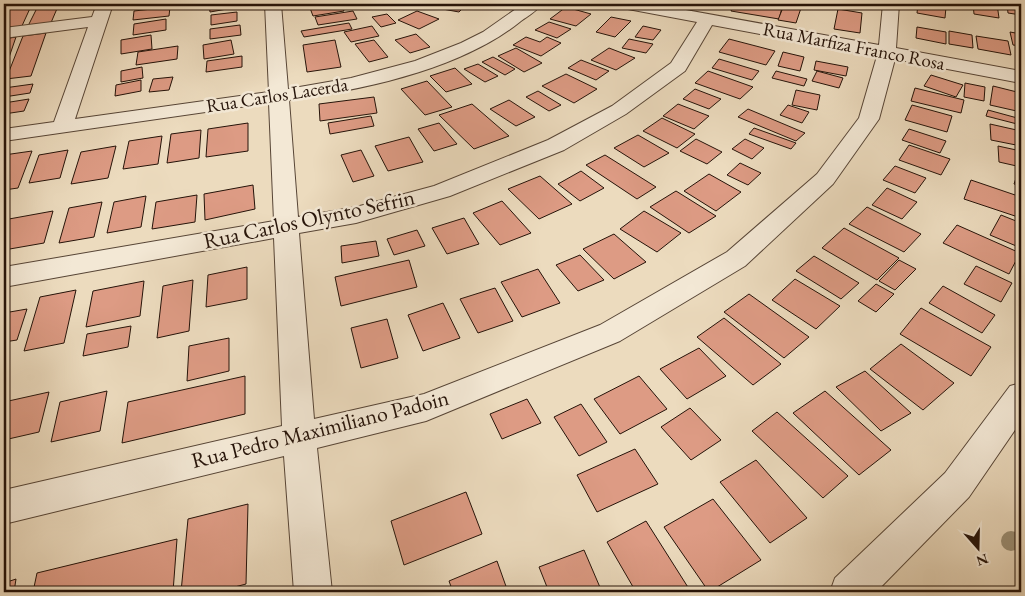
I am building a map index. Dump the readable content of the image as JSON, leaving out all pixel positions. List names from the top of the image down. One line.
{"streets":{"street":["Rua Marfiza Franco Rosa","Rua Carlos Lacerda","Rua Carlos Olynto Sefrin","Rua Pedro Maximiliano Padoin"]},"crossings":[["Rua Marfiza Franco Rosa","Rua Carlos Olynto Sefrin"],["Rua Marfiza Franco Rosa","Rua Pedro Maximiliano Padoin"]],"north":"bottom"}
